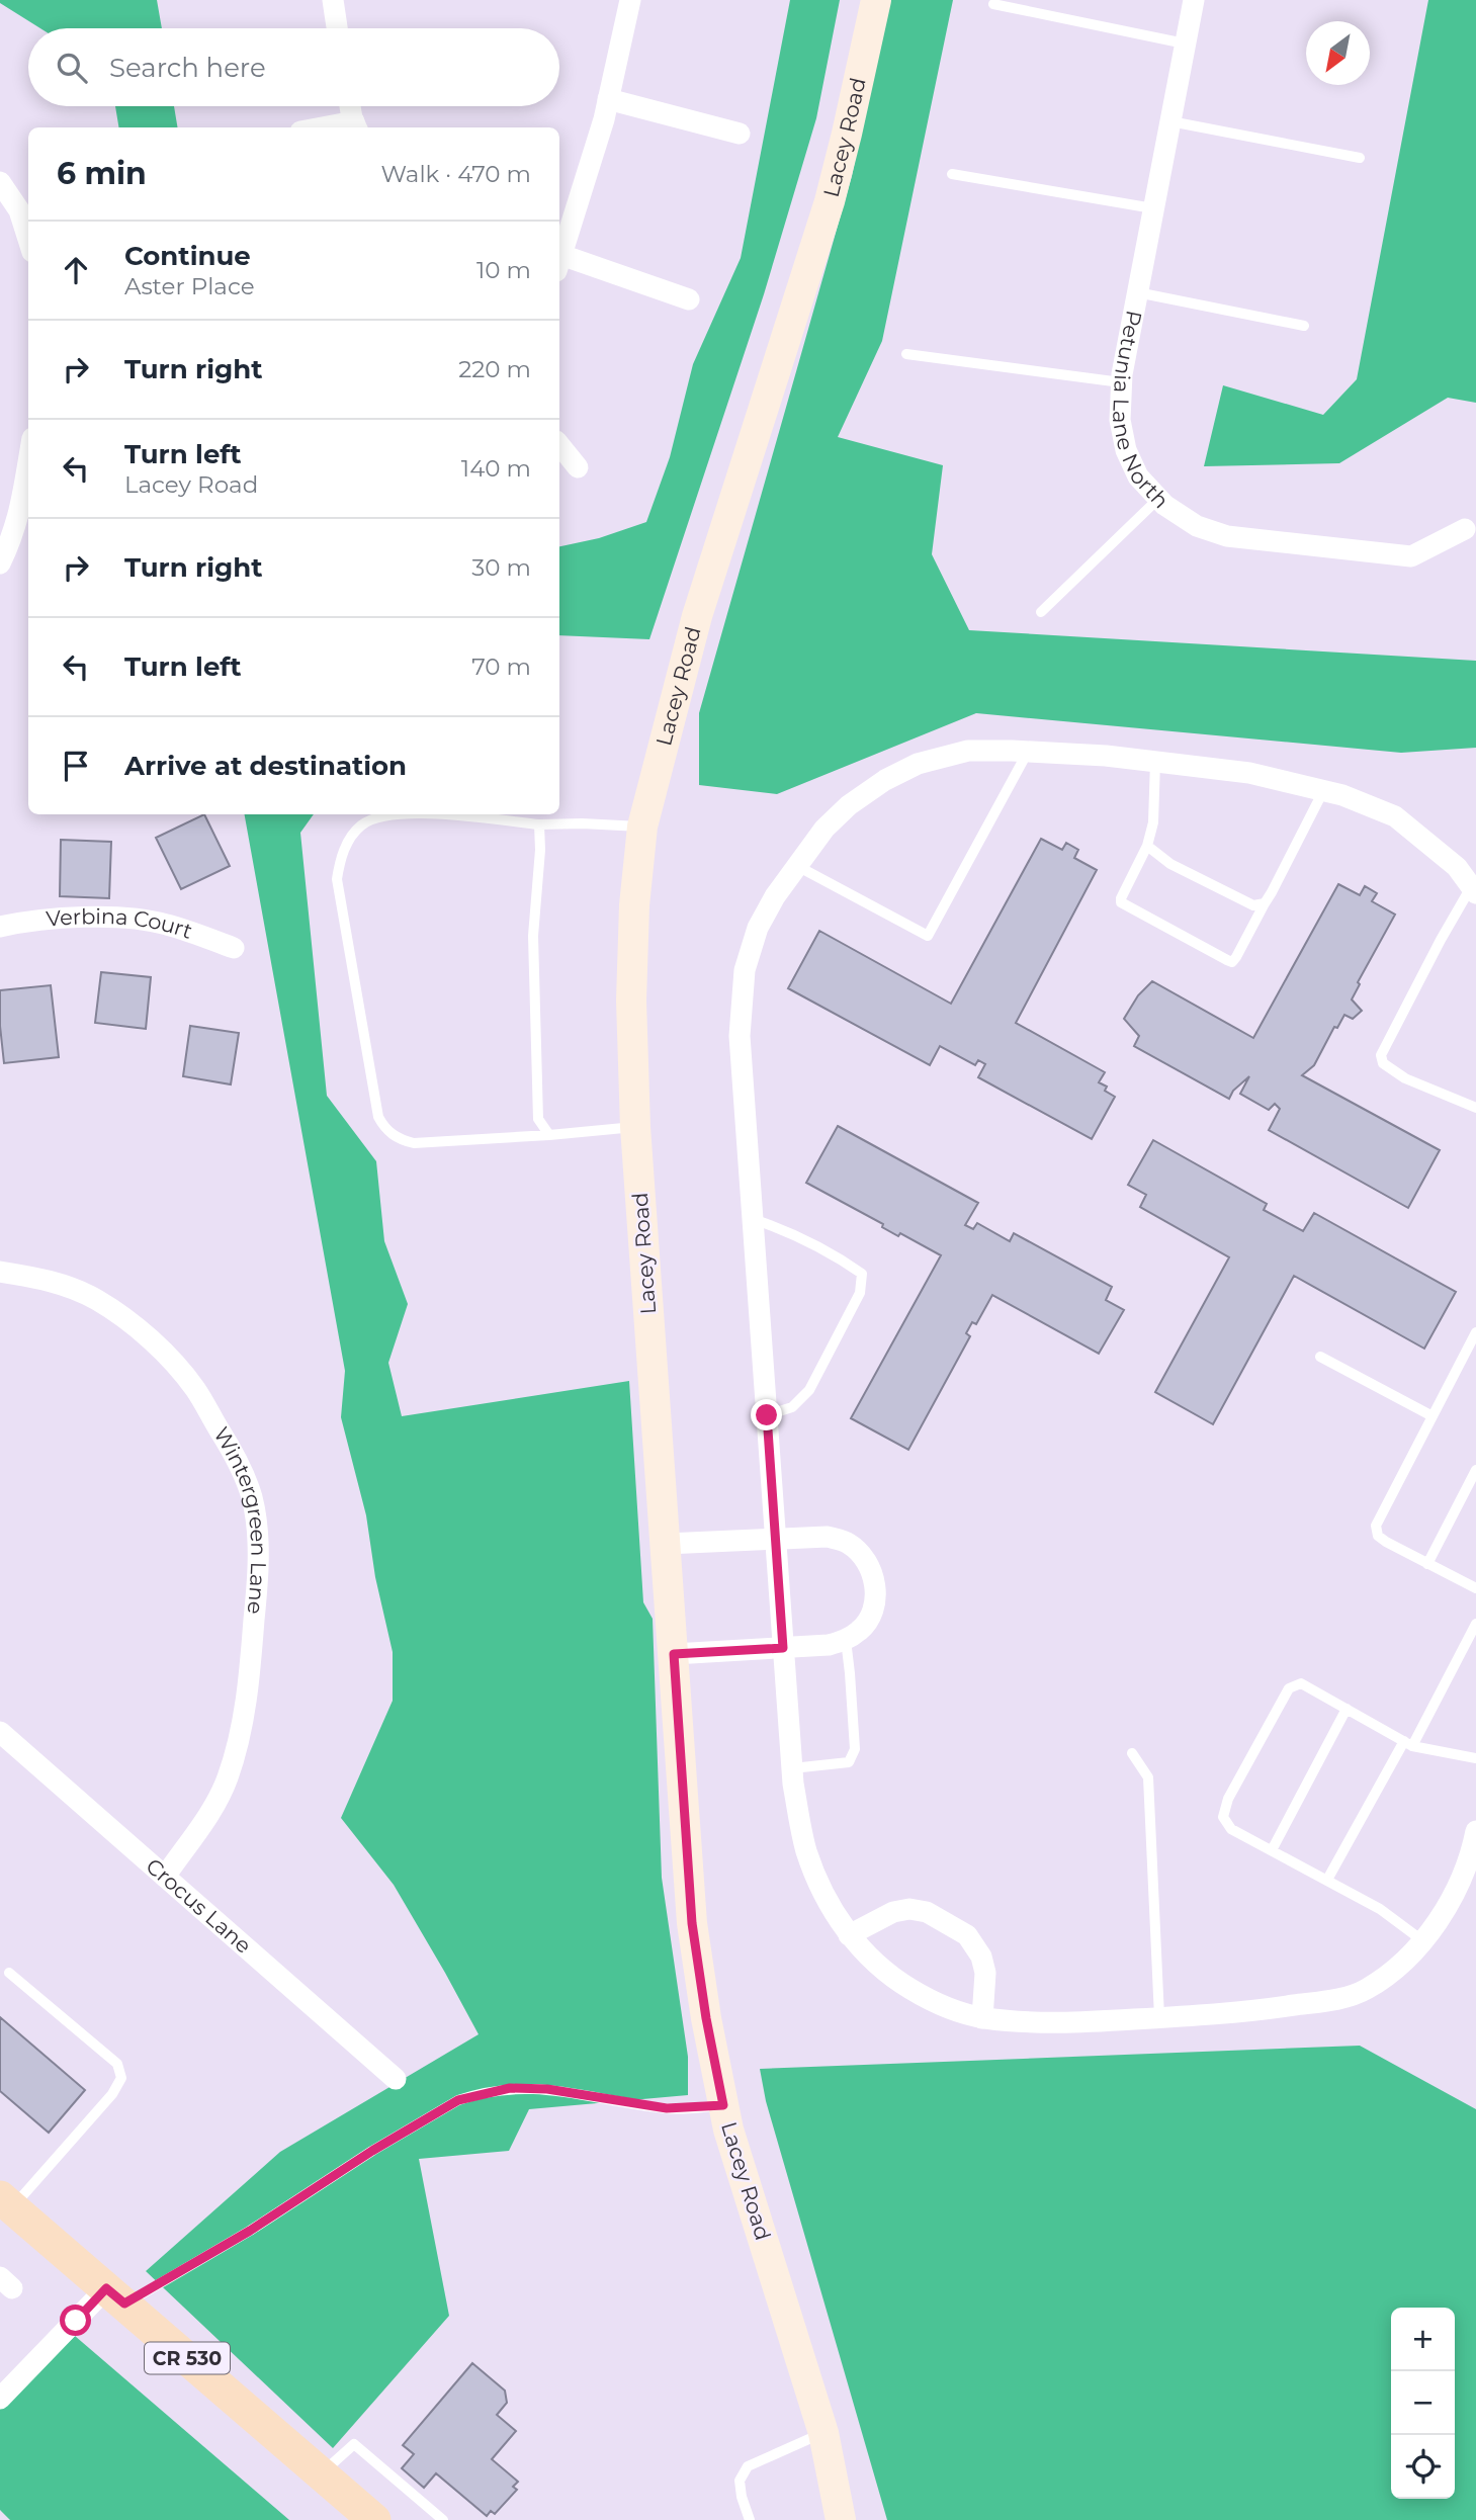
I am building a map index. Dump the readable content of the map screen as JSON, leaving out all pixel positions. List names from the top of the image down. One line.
{"streets":{"main road":["Lacey Road","CR 530"],"street":["Petunia Lane North","Verbina Court","Wintergreen Lane","Crocus Lane"]},"crossings":[["Wintergreen Lane","Crocus Lane"]],"north":"bottom left","page":{"search":"Search here","heading":["6 min","Walk · 470 m"],"list":[["Continue","Aster Place","10 m"],["Turn right","220 m"],["Turn left","Lacey Road","140 m"],["Turn right","30 m"],["Turn left","70 m"],"Arrive at destination"],"map_buttons":["+","−"]}}
